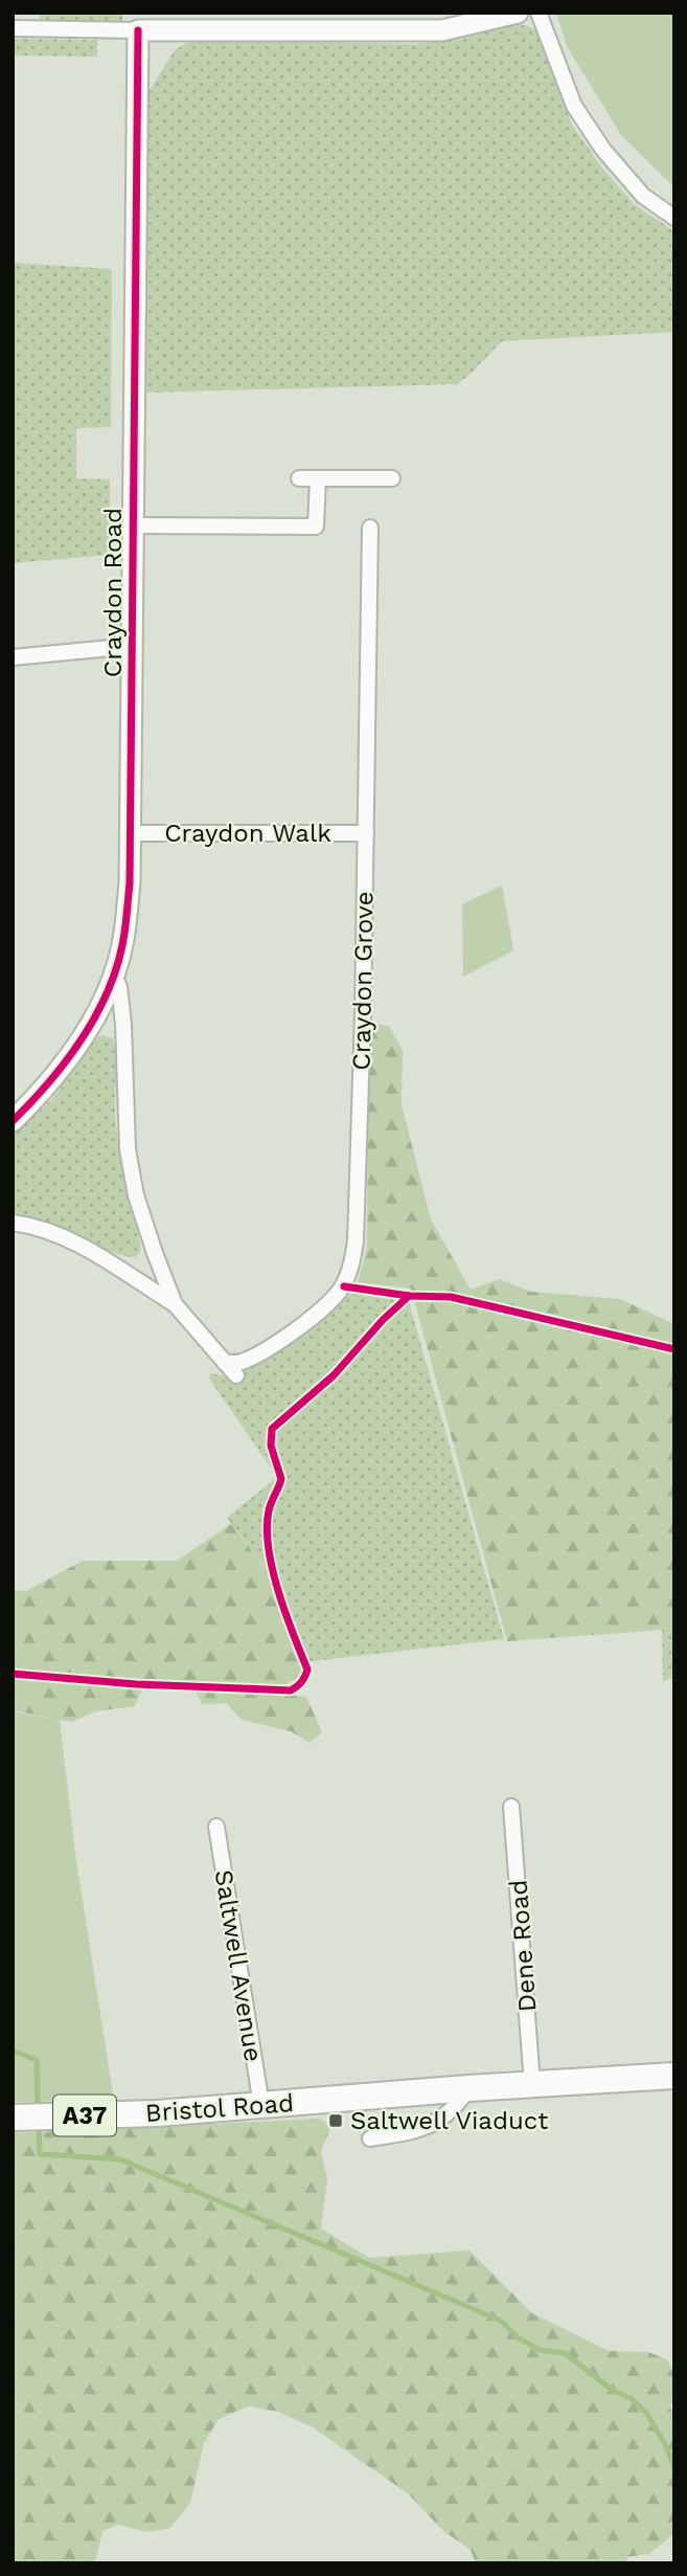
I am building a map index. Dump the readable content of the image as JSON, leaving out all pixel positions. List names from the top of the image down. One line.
{"streets":{"highway":["Bristol Road","A37"],"street":["Craydon Road","Craydon Walk","Craydon Grove","Dene Road","Saltwell Avenue"]},"crossings":[["Craydon Road","Craydon Walk"],["Craydon Walk","Craydon Grove"],["Dene Road","Bristol Road"],["Saltwell Avenue","Bristol Road"]],"places":{"transit":["Saltwell Viaduct"]}}
